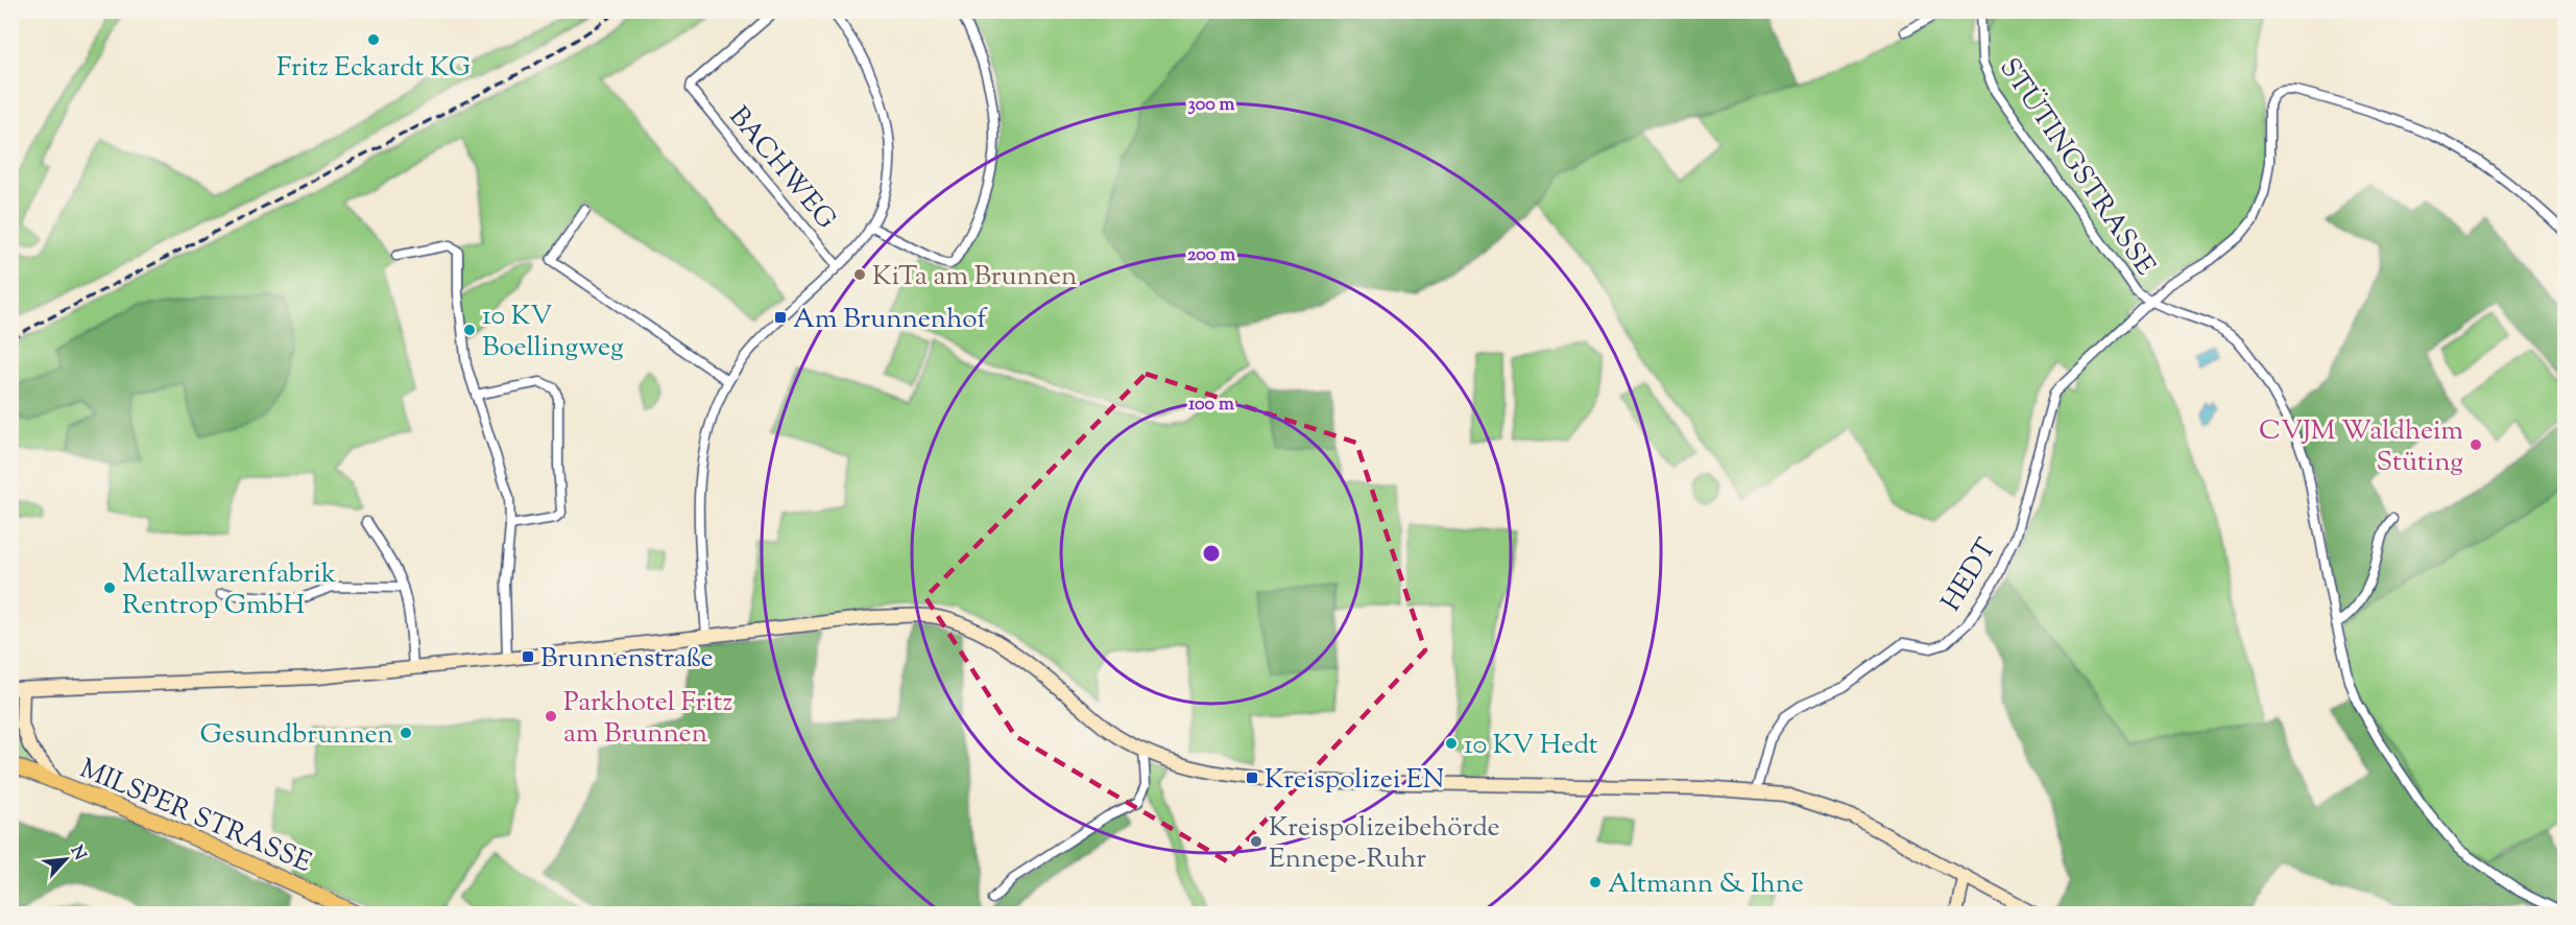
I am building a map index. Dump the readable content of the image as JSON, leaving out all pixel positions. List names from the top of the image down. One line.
{"streets":{"main road":["MILSPER STRASSE"],"street":["STÜTINGSTRASSE","BACHWEG","HEDT"]},"crossings":[["STÜTINGSTRASSE","HEDT"]],"places":{"other":["Fritz Eckardt KG","KiTa am Brunnen","10 KV Boellingweg","CVJM Waldheim Stüting","Metallwarenfabrik Rentrop GmbH","Parkhotel Fritz am Brunnen","Gesundbrunnen","10 KV Hedt","Kreispolizeibehörde Ennepe-Ruhr","Altmann & Ihne"],"transit":["Am Brunnenhof","Brunnenstraße","Kreispolizei EN"]},"north":"top right","rings":["300 m","200 m","100 m"]}
